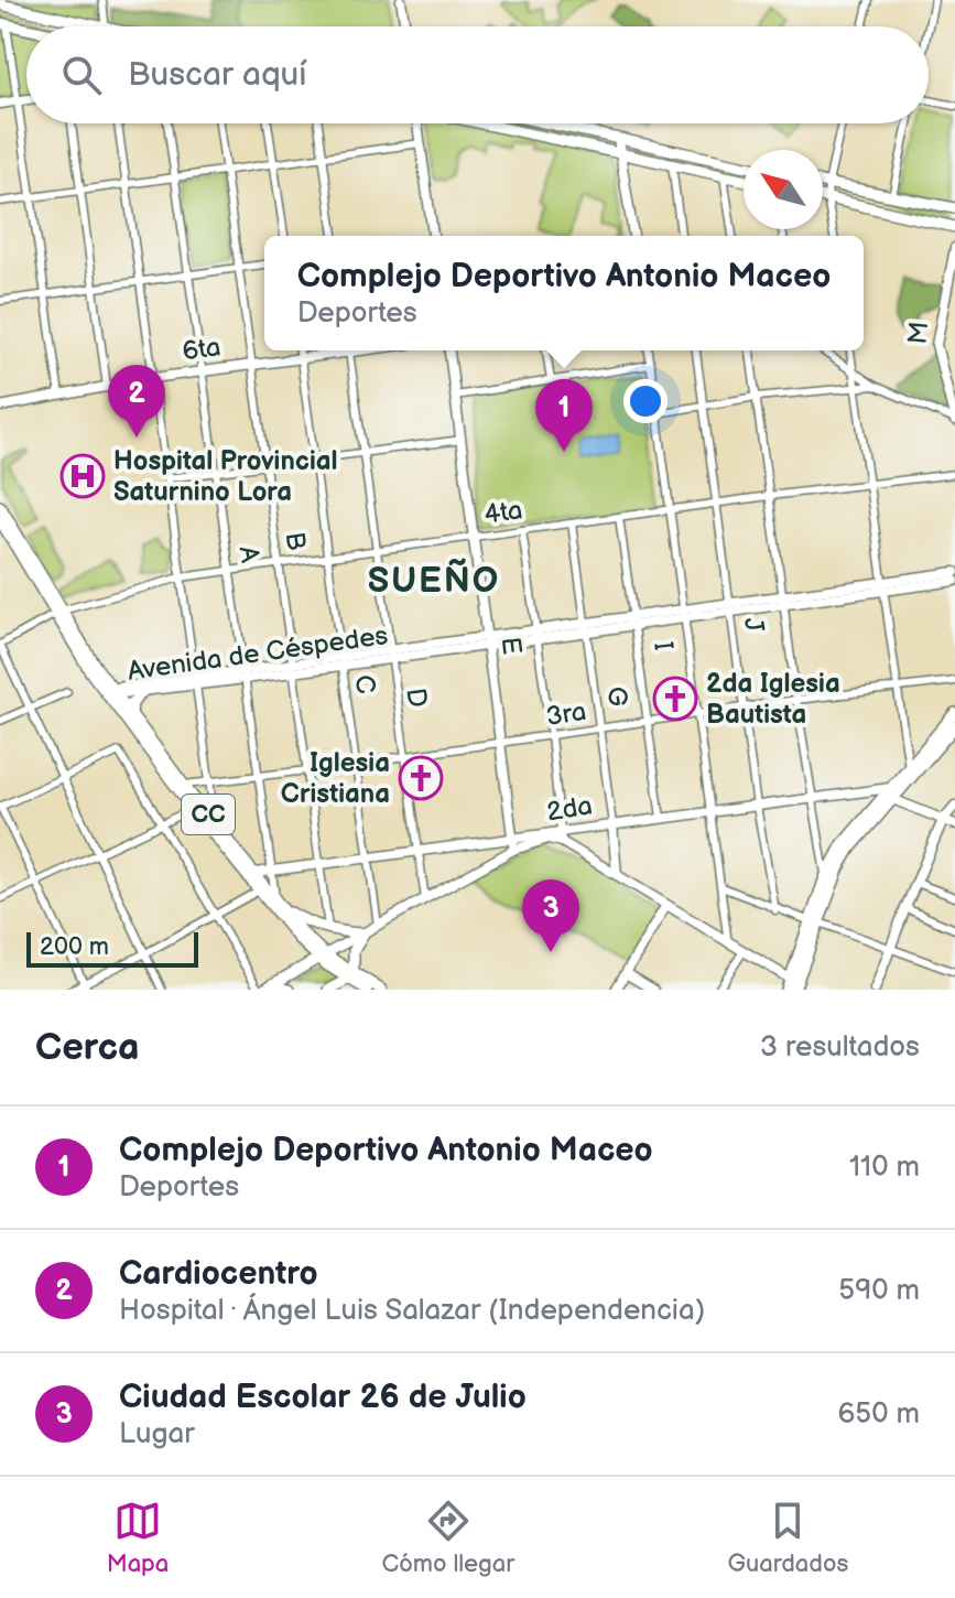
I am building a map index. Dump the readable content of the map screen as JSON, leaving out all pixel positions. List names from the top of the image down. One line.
{"streets":{"main road":["CC"],"street":["M","6ta","4ta","B","A","J","E","I","Avenida de Céspedes","C","G","D","3ra","2da"]},"crossings":[["6ta","B"],["6ta","A"],["6ta","C"],["4ta","B"],["4ta","A"],["4ta","J"],["4ta","E"],["4ta","I"],["4ta","C"],["4ta","G"],["4ta","D"],["4ta","CC"],["B","Avenida de Céspedes"],["B","3ra"],["B","2da"],["A","Avenida de Céspedes"],["A","3ra"],["A","2da"],["A","CC"],["J","Avenida de Céspedes"],["J","3ra"],["J","2da"],["E","Avenida de Céspedes"],["E","3ra"],["E","2da"],["I","Avenida de Céspedes"],["I","3ra"],["I","2da"],["Avenida de Céspedes","C"],["Avenida de Céspedes","G"],["Avenida de Céspedes","D"],["Avenida de Céspedes","CC"],["C","3ra"],["C","2da"],["G","3ra"],["G","2da"],["D","3ra"],["D","2da"],["3ra","CC"],["2da","CC"]],"districts":["SUEÑO"],"places":{"hospital":["Hospital Provincial Saturnino Lora"],"church":["2da Iglesia Bautista","Iglesia Cristiana"]},"scale_bar":"200 m","north":"top left","page":{"search":"Buscar aquí","popup":["Complejo Deportivo Antonio Maceo","Deportes"],"pins":["2","1","3"],"scale":"200 m","heading":["Cerca","3 resultados"],"list":[{"mark":"1","name":"Complejo Deportivo Antonio Maceo","note":"Deportes","value":"110 m"},{"mark":"2","name":"Cardiocentro","note":"Hospital · Ángel Luis Salazar (Independencia)","value":"590 m"},{"mark":"3","name":"Ciudad Escolar 26 de Julio","note":"Lugar","value":"650 m"}],"nav":["Mapa","Cómo llegar","Guardados"]}}
